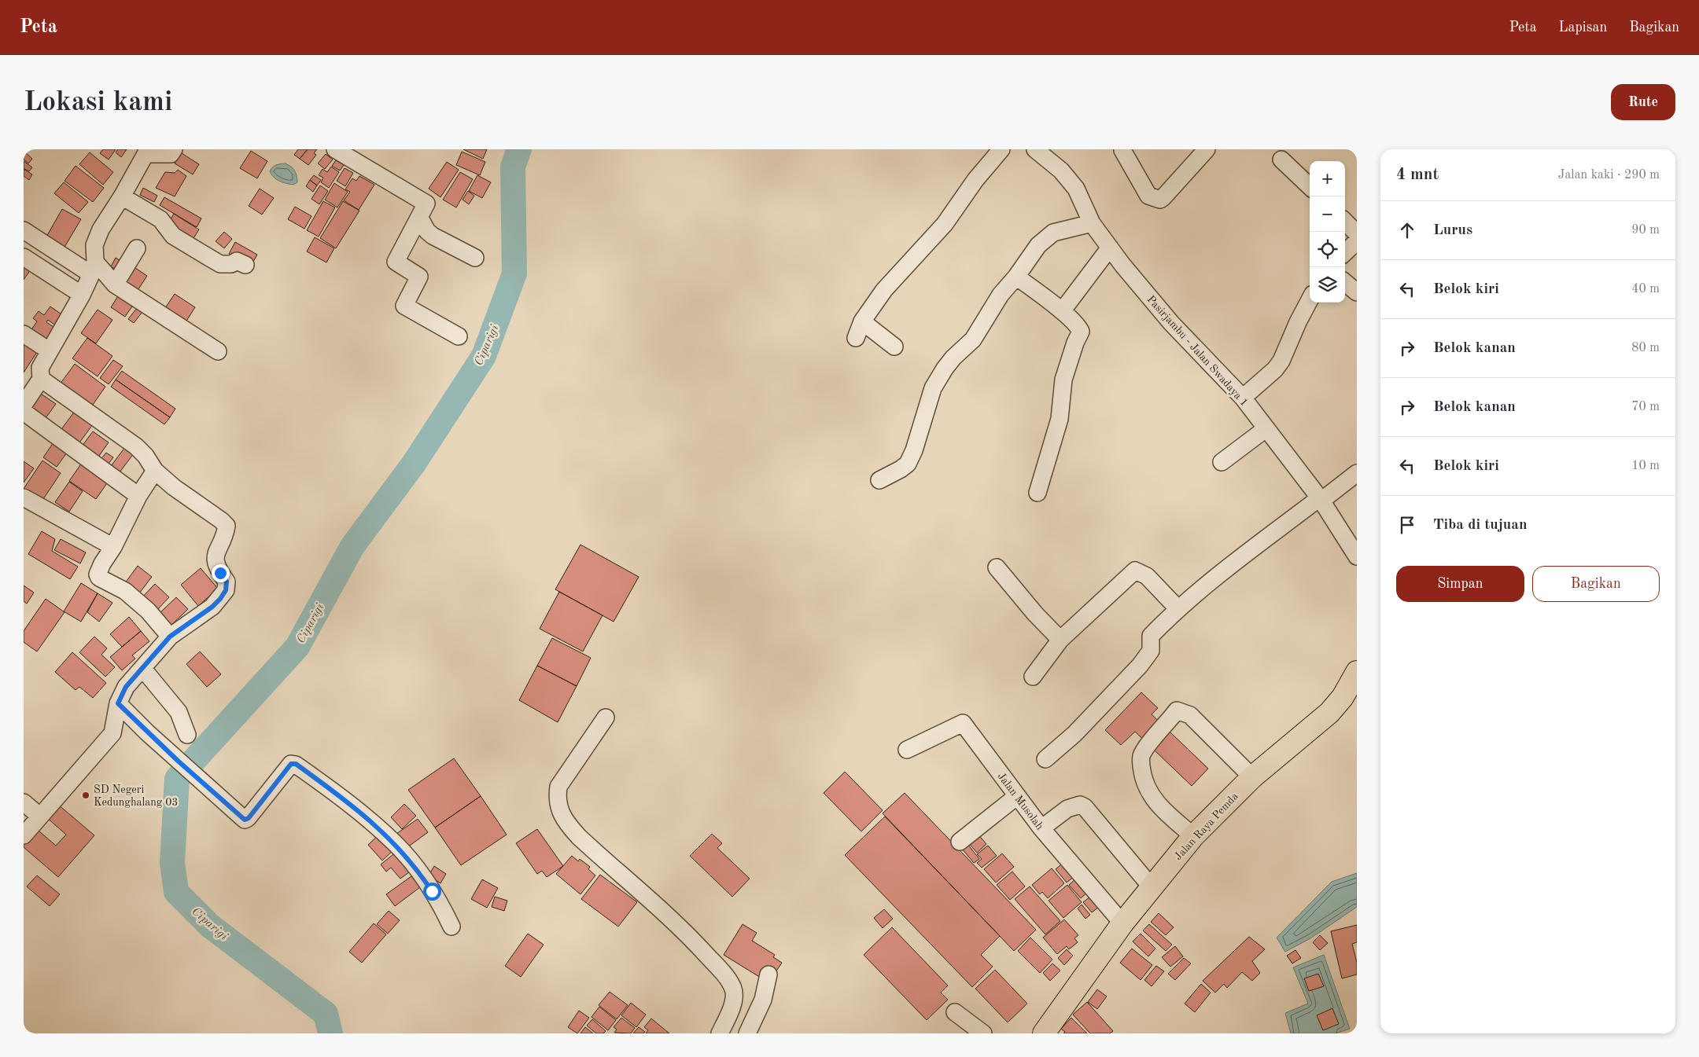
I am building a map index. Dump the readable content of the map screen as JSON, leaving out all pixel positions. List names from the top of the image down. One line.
{"streets":{"main road":["Jalan Raya Pemda"],"street":["Pasirjambu - Jalan Swadaya 1","Jalan Musolah"]},"crossings":[["Jalan Musolah","Jalan Raya Pemda"]],"water":["Ciparigi"],"places":["SD Negeri Kedunghalang 03"],"page":{"header":"Peta","nav":["Peta","Lapisan","Bagikan"],"buttons":["Rute",["Simpan","Bagikan"]],"title":"Lokasi kami","heading":["4 mnt","Jalan kaki · 290 m"],"map_buttons":["+","−"],"list":[["Lurus","90 m"],["Belok kiri","40 m"],["Belok kanan","80 m"],["Belok kanan","70 m"],["Belok kiri","10 m"],"Tiba di tujuan"]}}
